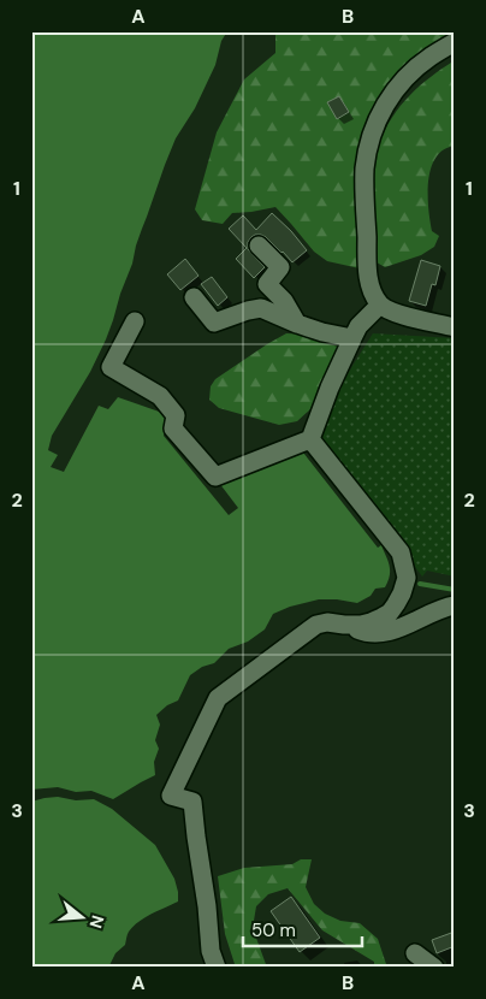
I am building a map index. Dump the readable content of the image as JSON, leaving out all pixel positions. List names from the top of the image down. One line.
{"scale_bar":"50 m","north":"right","grid":{"columns":["A","B"],"rows":["1","2","3"]}}
